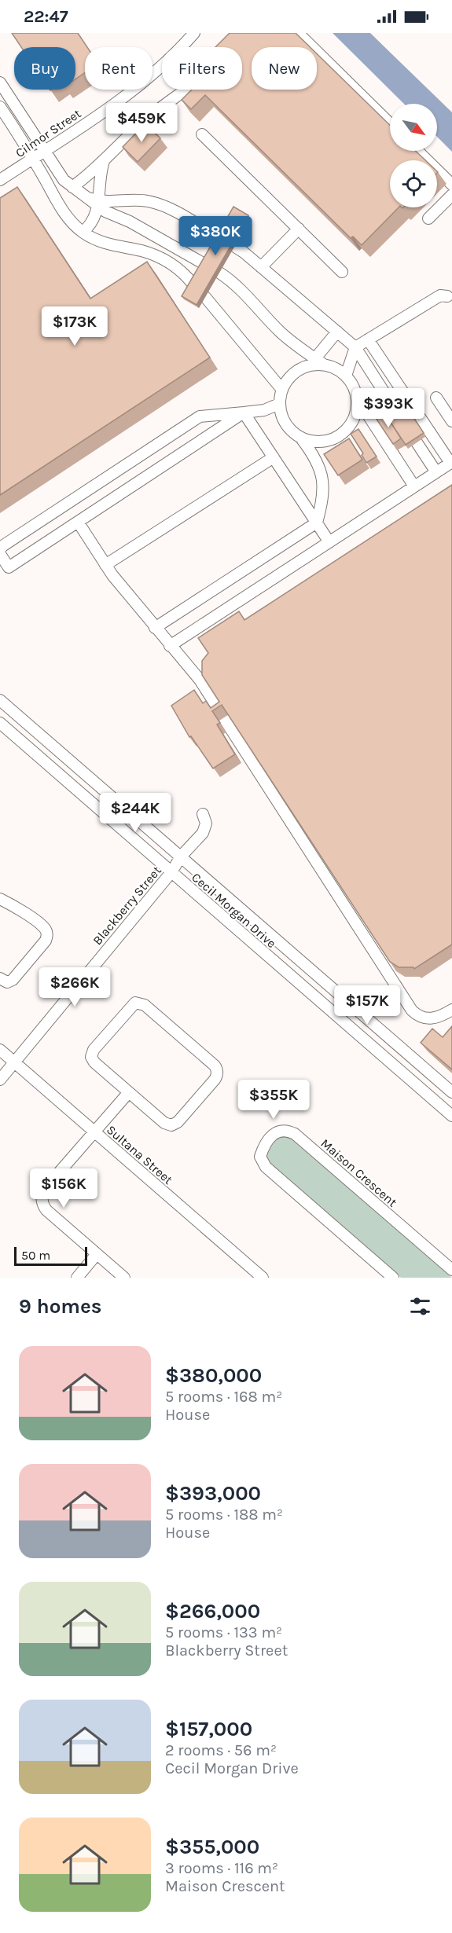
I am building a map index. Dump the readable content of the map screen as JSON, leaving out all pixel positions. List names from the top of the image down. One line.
{"streets":{"street":["Cilmor Street","Blackberry Street","Cecil Morgan Drive","Sultana Street","Maison Crescent"]},"crossings":[["Blackberry Street","Cecil Morgan Drive"],["Blackberry Street","Sultana Street"]],"scale_bar":"50 m","north":"bottom right","page":{"status":"22:47","chip":["Buy","Rent","Filters","New"],"price":["$459K","$380K","$173K","$393K","$244K","$266K","$157K","$355K","$156K"],"scale":"50 m","heading":"9 homes","list":[{"name":"$380,000","note":"5 rooms · 168 m² · House"},{"name":"$393,000","note":"5 rooms · 188 m² · House"},{"name":"$266,000","note":"5 rooms · 133 m² · Blackberry Street"},{"name":"$157,000","note":"2 rooms · 56 m² · Cecil Morgan Drive"},{"name":"$355,000","note":"3 rooms · 116 m² · Maison Crescent"}]}}
